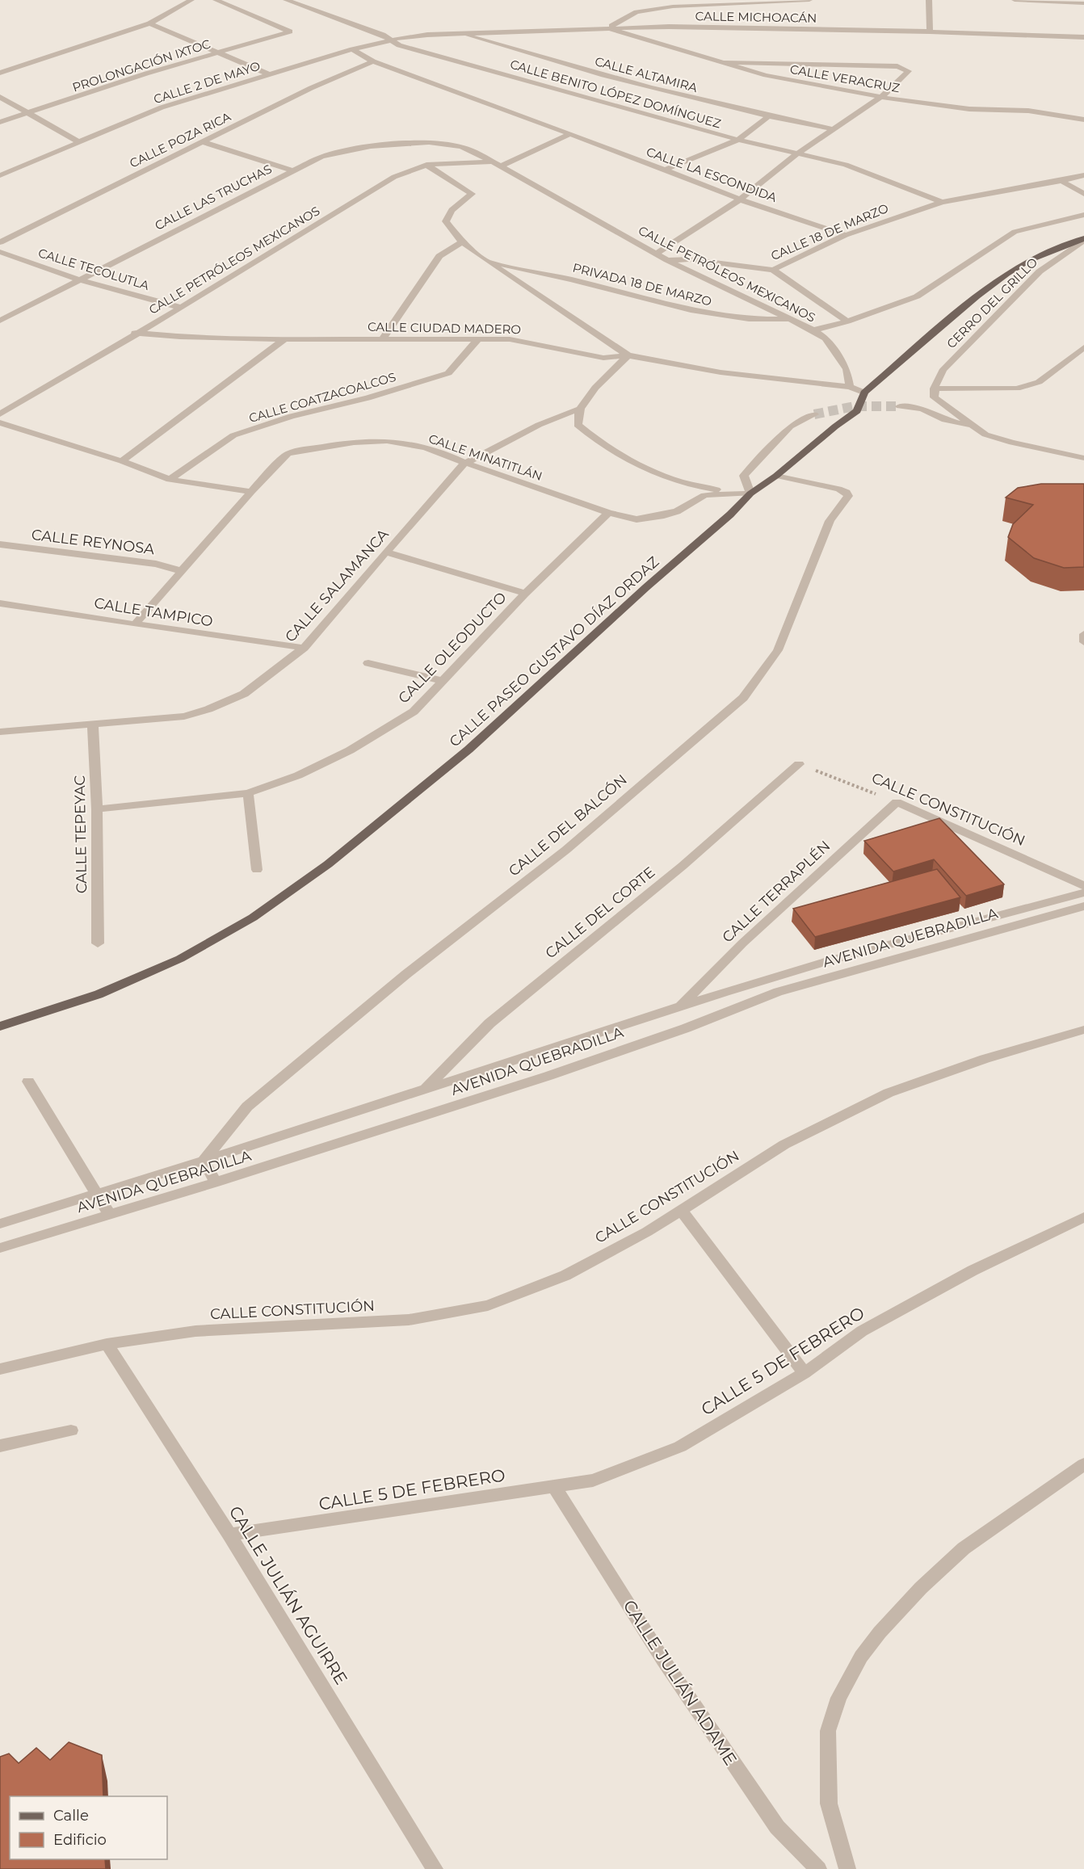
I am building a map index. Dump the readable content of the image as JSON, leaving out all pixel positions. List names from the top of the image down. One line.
{"streets":{"main road":["CALLE PASEO GUSTAVO DÍAZ ORDAZ"],"street":["CALLE MICHOACÁN","PROLONGACIÓN IXTOC","CALLE ALTAMIRA","CALLE VERACRUZ","CALLE 2 DE MAYO","CALLE BENITO LÓPEZ DOMÍNGUEZ","CALLE POZA RICA","CALLE LA ESCONDIDA","CALLE LAS TRUCHAS","CALLE 18 DE MARZO","CALLE PETRÓLEOS MEXICANOS","CALLE TECOLUTLA","PRIVADA 18 DE MARZO","CERRO DEL GRILLO","CALLE CIUDAD MADERO","CALLE COATZACOALCOS","CALLE MINATITLÁN","CALLE REYNOSA","CALLE SALAMANCA","CALLE TAMPICO","CALLE OLEODUCTO","CALLE CONSTITUCIÓN","CALLE DEL BALCÓN","CALLE TEPEYAC","CALLE TERRAPLÉN","CALLE DEL CORTE","AVENIDA QUEBRADILLA","CALLE 5 DE FEBRERO","CALLE JULIÁN AGUIRRE","CALLE JULIÁN ADAME"]},"crossings":[["CALLE MICHOACÁN","CALLE ALTAMIRA"],["CALLE MICHOACÁN","CALLE VERACRUZ"],["CALLE MICHOACÁN","CALLE 2 DE MAYO"],["CALLE 2 DE MAYO","CALLE BENITO LÓPEZ DOMÍNGUEZ"],["CALLE 2 DE MAYO","CALLE LA ESCONDIDA"],["CALLE BENITO LÓPEZ DOMÍNGUEZ","CALLE 18 DE MARZO"],["CALLE POZA RICA","CALLE LA ESCONDIDA"],["CALLE LA ESCONDIDA","CALLE 18 DE MARZO"],["CALLE LAS TRUCHAS","CALLE PETRÓLEOS MEXICANOS"],["CALLE LAS TRUCHAS","CALLE TECOLUTLA"],["CALLE 18 DE MARZO","CALLE PETRÓLEOS MEXICANOS"],["CALLE PETRÓLEOS MEXICANOS","CALLE TECOLUTLA"],["CALLE PETRÓLEOS MEXICANOS","PRIVADA 18 DE MARZO"],["CALLE PETRÓLEOS MEXICANOS","CALLE CIUDAD MADERO"],["CERRO DEL GRILLO","CALLE PASEO GUSTAVO DÍAZ ORDAZ"],["CALLE CIUDAD MADERO","CALLE COATZACOALCOS"],["CALLE CIUDAD MADERO","CALLE PASEO GUSTAVO DÍAZ ORDAZ"],["CALLE MINATITLÁN","CALLE REYNOSA"],["CALLE MINATITLÁN","CALLE SALAMANCA"],["CALLE MINATITLÁN","CALLE TAMPICO"],["CALLE MINATITLÁN","CALLE OLEODUCTO"],["CALLE MINATITLÁN","CALLE PASEO GUSTAVO DÍAZ ORDAZ"],["CALLE SALAMANCA","CALLE TAMPICO"],["CALLE SALAMANCA","CALLE TEPEYAC"],["CALLE OLEODUCTO","CALLE TEPEYAC"],["CALLE PASEO GUSTAVO DÍAZ ORDAZ","CALLE DEL BALCÓN"],["CALLE CONSTITUCIÓN","CALLE TERRAPLÉN"],["CALLE CONSTITUCIÓN","CALLE DEL CORTE"],["CALLE CONSTITUCIÓN","CALLE JULIÁN AGUIRRE"],["CALLE DEL BALCÓN","AVENIDA QUEBRADILLA"],["CALLE TERRAPLÉN","AVENIDA QUEBRADILLA"],["CALLE DEL CORTE","AVENIDA QUEBRADILLA"],["CALLE 5 DE FEBRERO","CALLE JULIÁN AGUIRRE"],["CALLE 5 DE FEBRERO","CALLE JULIÁN ADAME"]],"legend":["Calle","Edificio"]}
